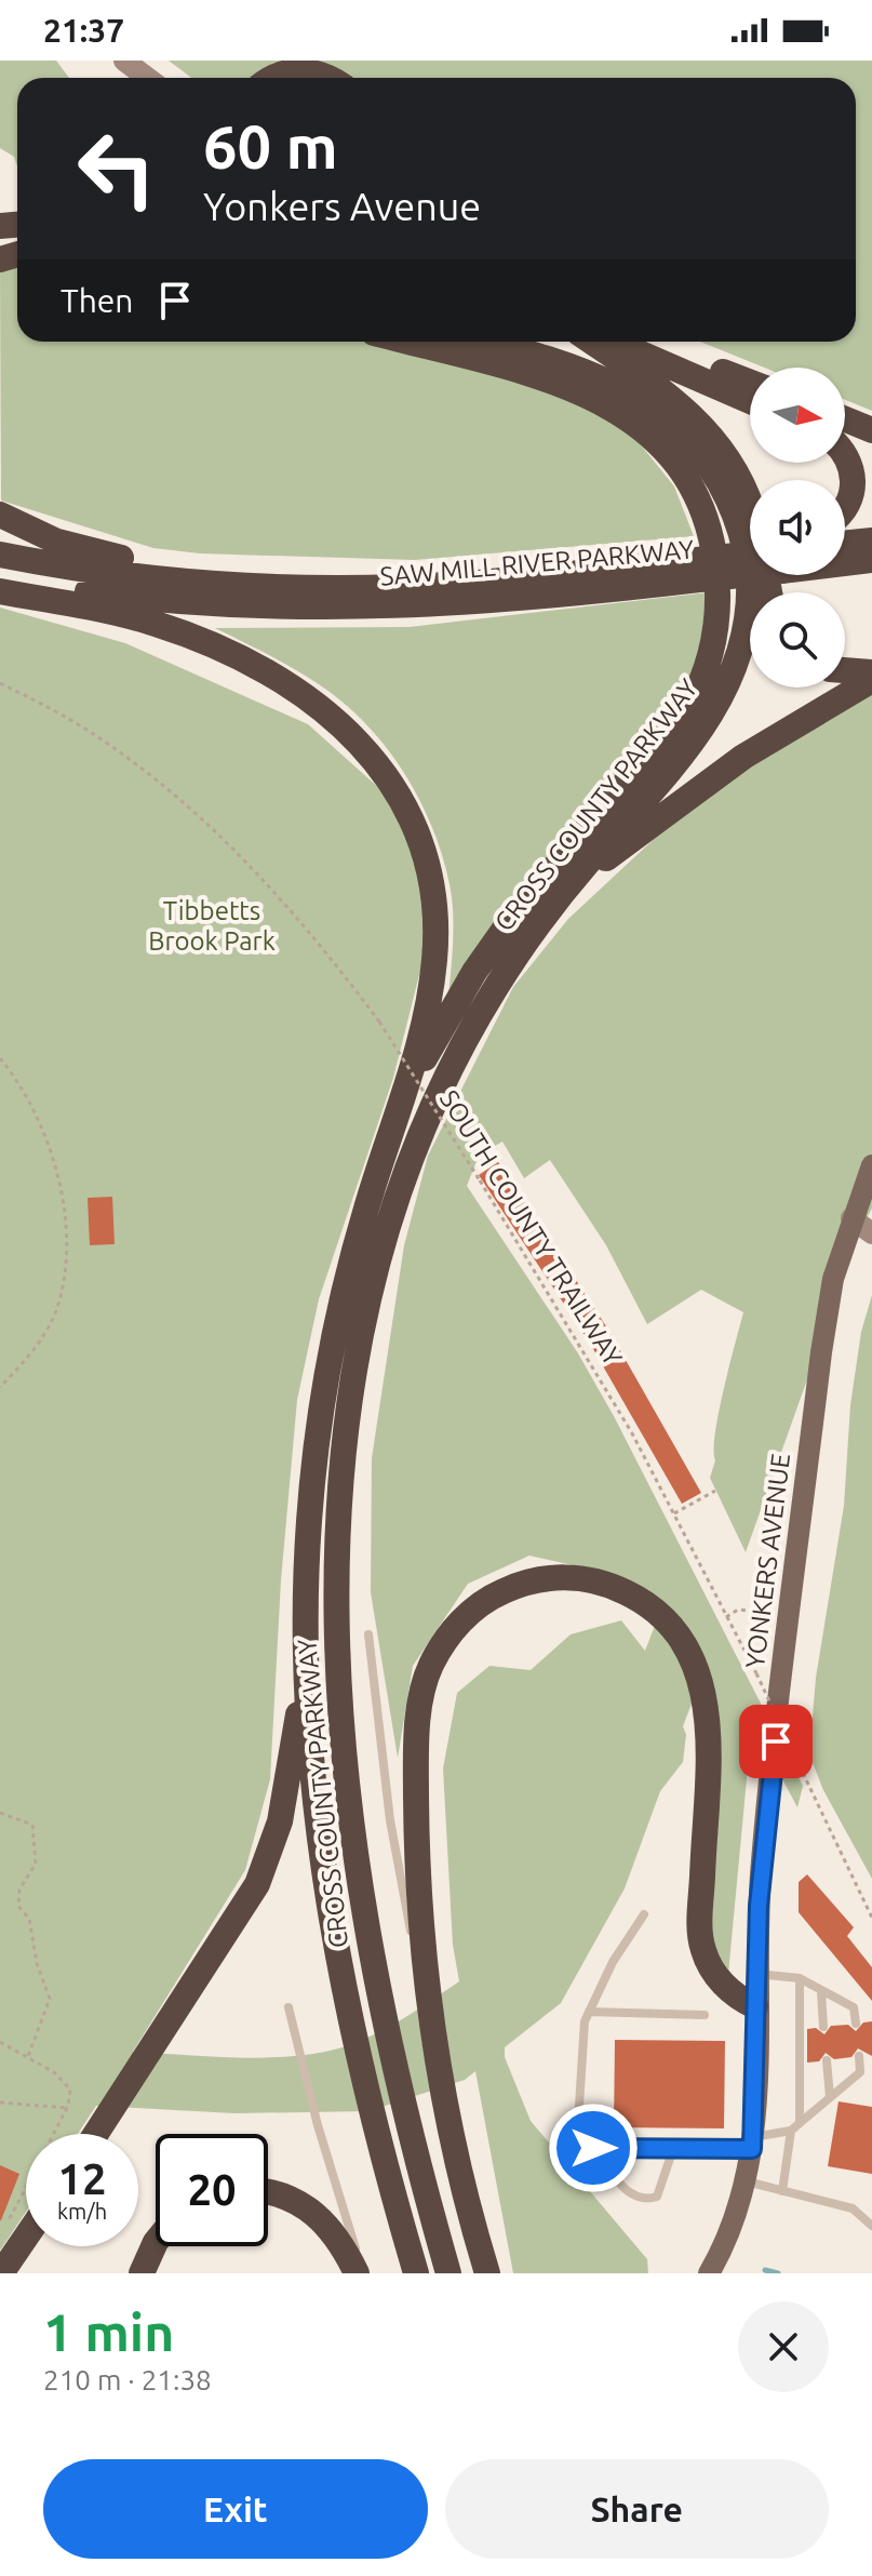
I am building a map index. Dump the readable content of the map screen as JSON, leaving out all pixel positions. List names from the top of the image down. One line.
{"streets":{"highway":["SAW MILL RIVER PARKWAY","CROSS COUNTY PARKWAY"],"main road":["YONKERS AVENUE"],"path":["SOUTH COUNTY TRAILWAY"]},"parks":["Tibbetts Brook Park"],"north":"right","page":{"status":"21:37","turn":["60 m","Yonkers Avenue"],"then":"Then","speed":"12 km/h","limit":"20","heading":["1 min","210 m · 21:38"],"buttons":["Exit","Share"]}}
